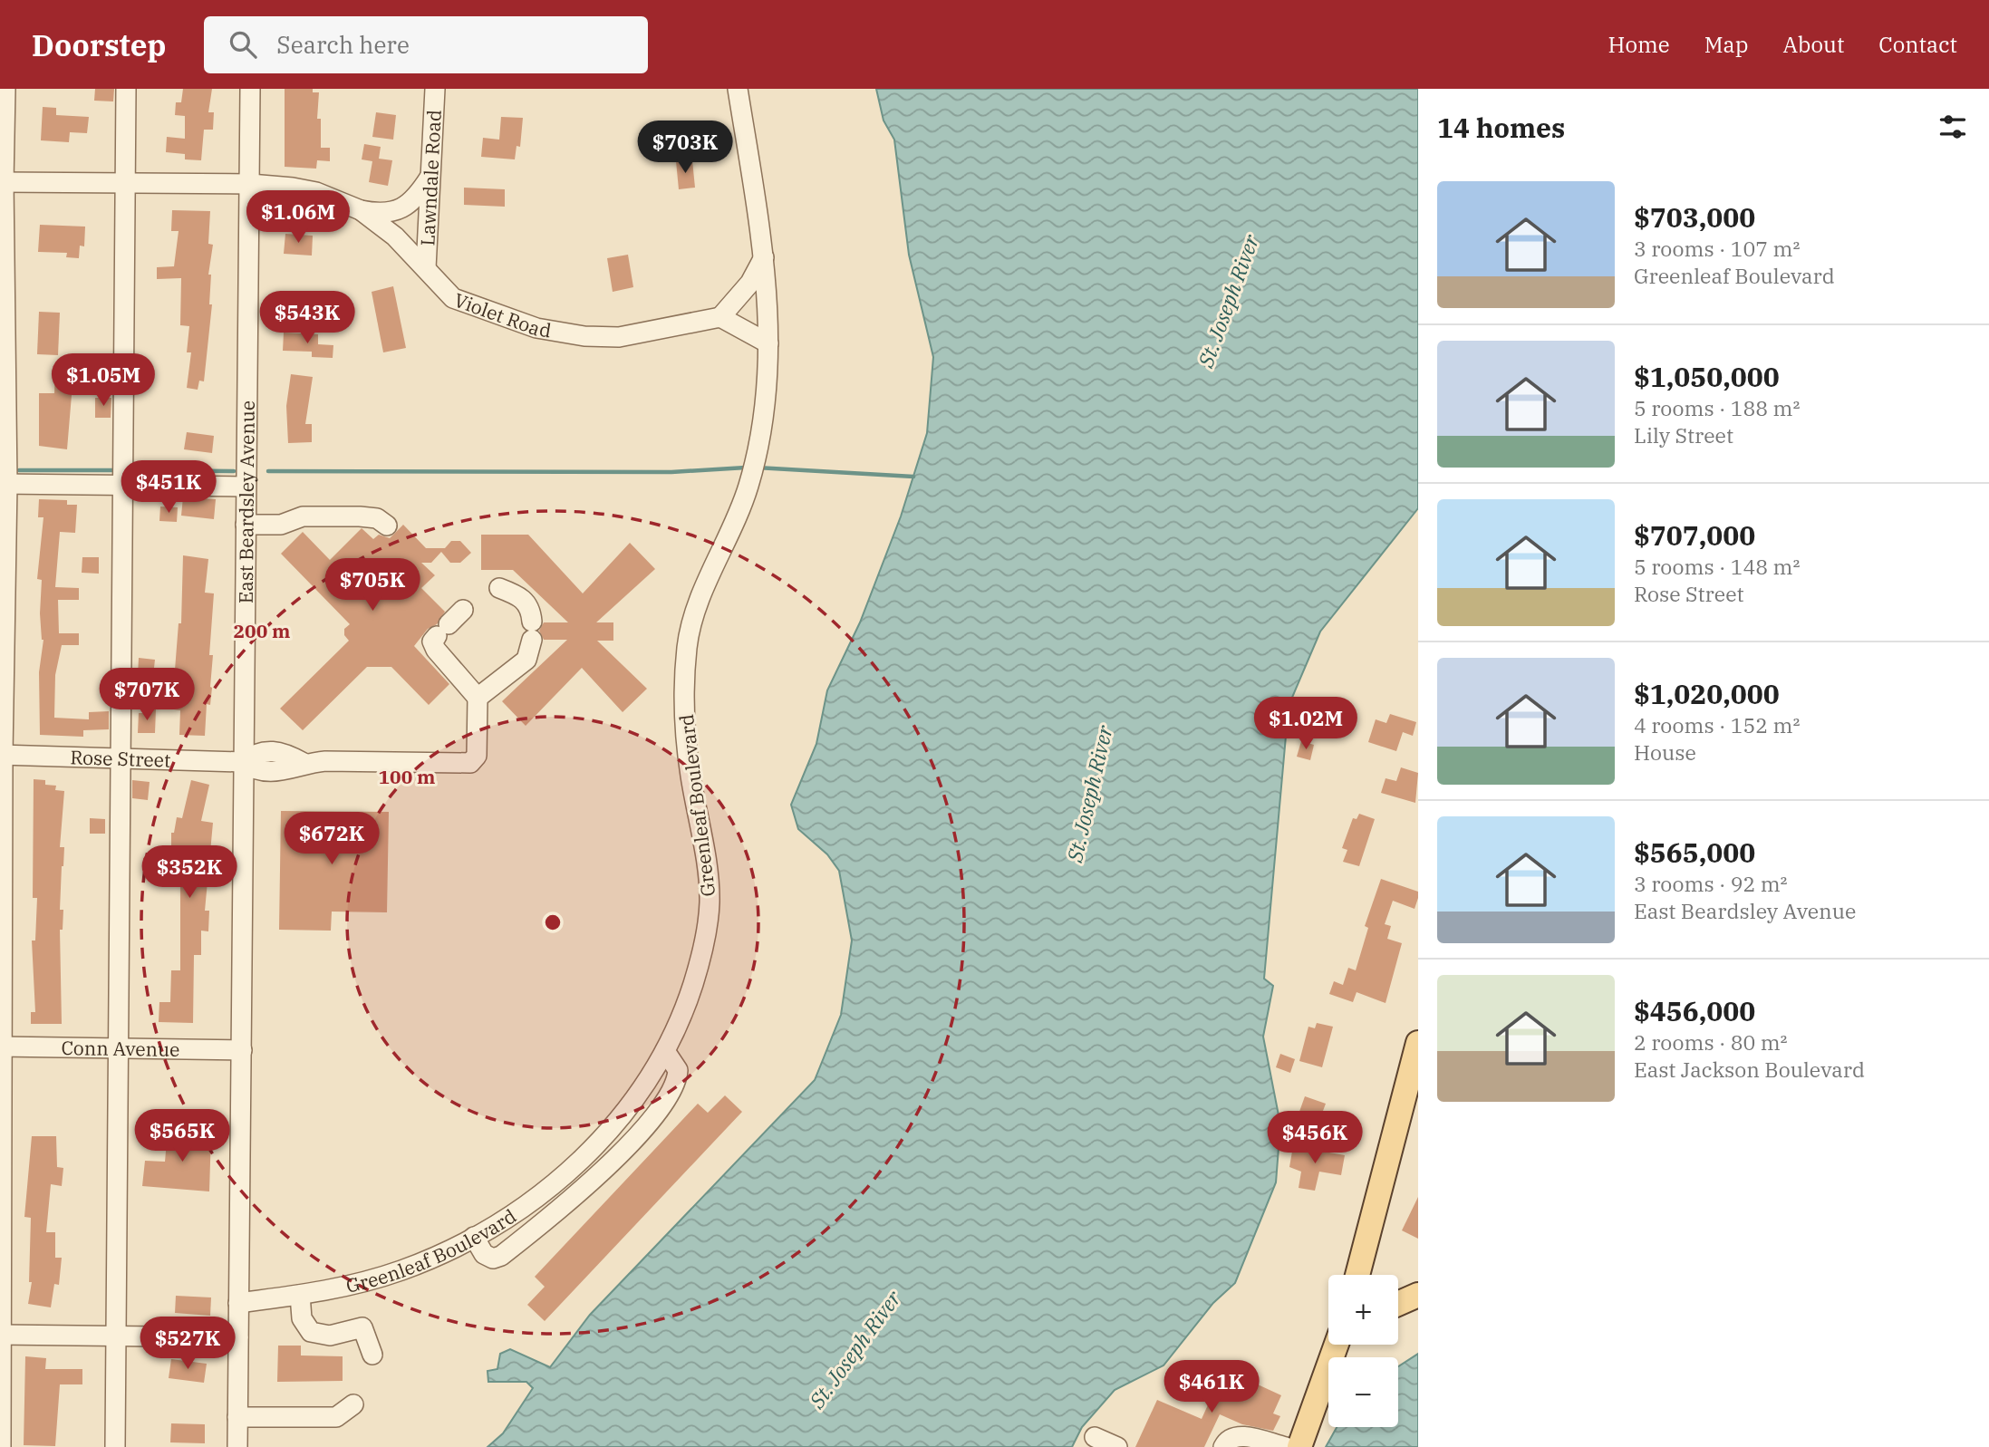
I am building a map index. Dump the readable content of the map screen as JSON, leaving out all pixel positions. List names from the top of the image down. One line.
{"streets":{"street":["Lawndale Road","Violet Road","East Beardsley Avenue","Rose Street","Greenleaf Boulevard","Conn Avenue"]},"crossings":[["Lawndale Road","Violet Road"],["Violet Road","East Beardsley Avenue"],["East Beardsley Avenue","Rose Street"],["East Beardsley Avenue","Greenleaf Boulevard"],["East Beardsley Avenue","Conn Avenue"]],"water":["St. Joseph River"],"page":{"header":"Doorstep","search":"Search here","nav":["Home","Map","About","Contact"],"heading":"14 homes","price":["$703K","$1.06M","$543K","$1.05M","$451K","$705K","$707K","$1.02M","$672K","$352K","$565K","$456K","$527K","$461K"],"list":[{"name":"$703,000","note":"3 rooms · 107 m² · Greenleaf Boulevard"},{"name":"$1,050,000","note":"5 rooms · 188 m² · Lily Street"},{"name":"$707,000","note":"5 rooms · 148 m² · Rose Street"},{"name":"$1,020,000","note":"4 rooms · 152 m² · House"},{"name":"$565,000","note":"3 rooms · 92 m² · East Beardsley Avenue"},{"name":"$456,000","note":"2 rooms · 80 m² · East Jackson Boulevard"}],"map_buttons":["+","−"]},"rings":["200 m","100 m"]}
